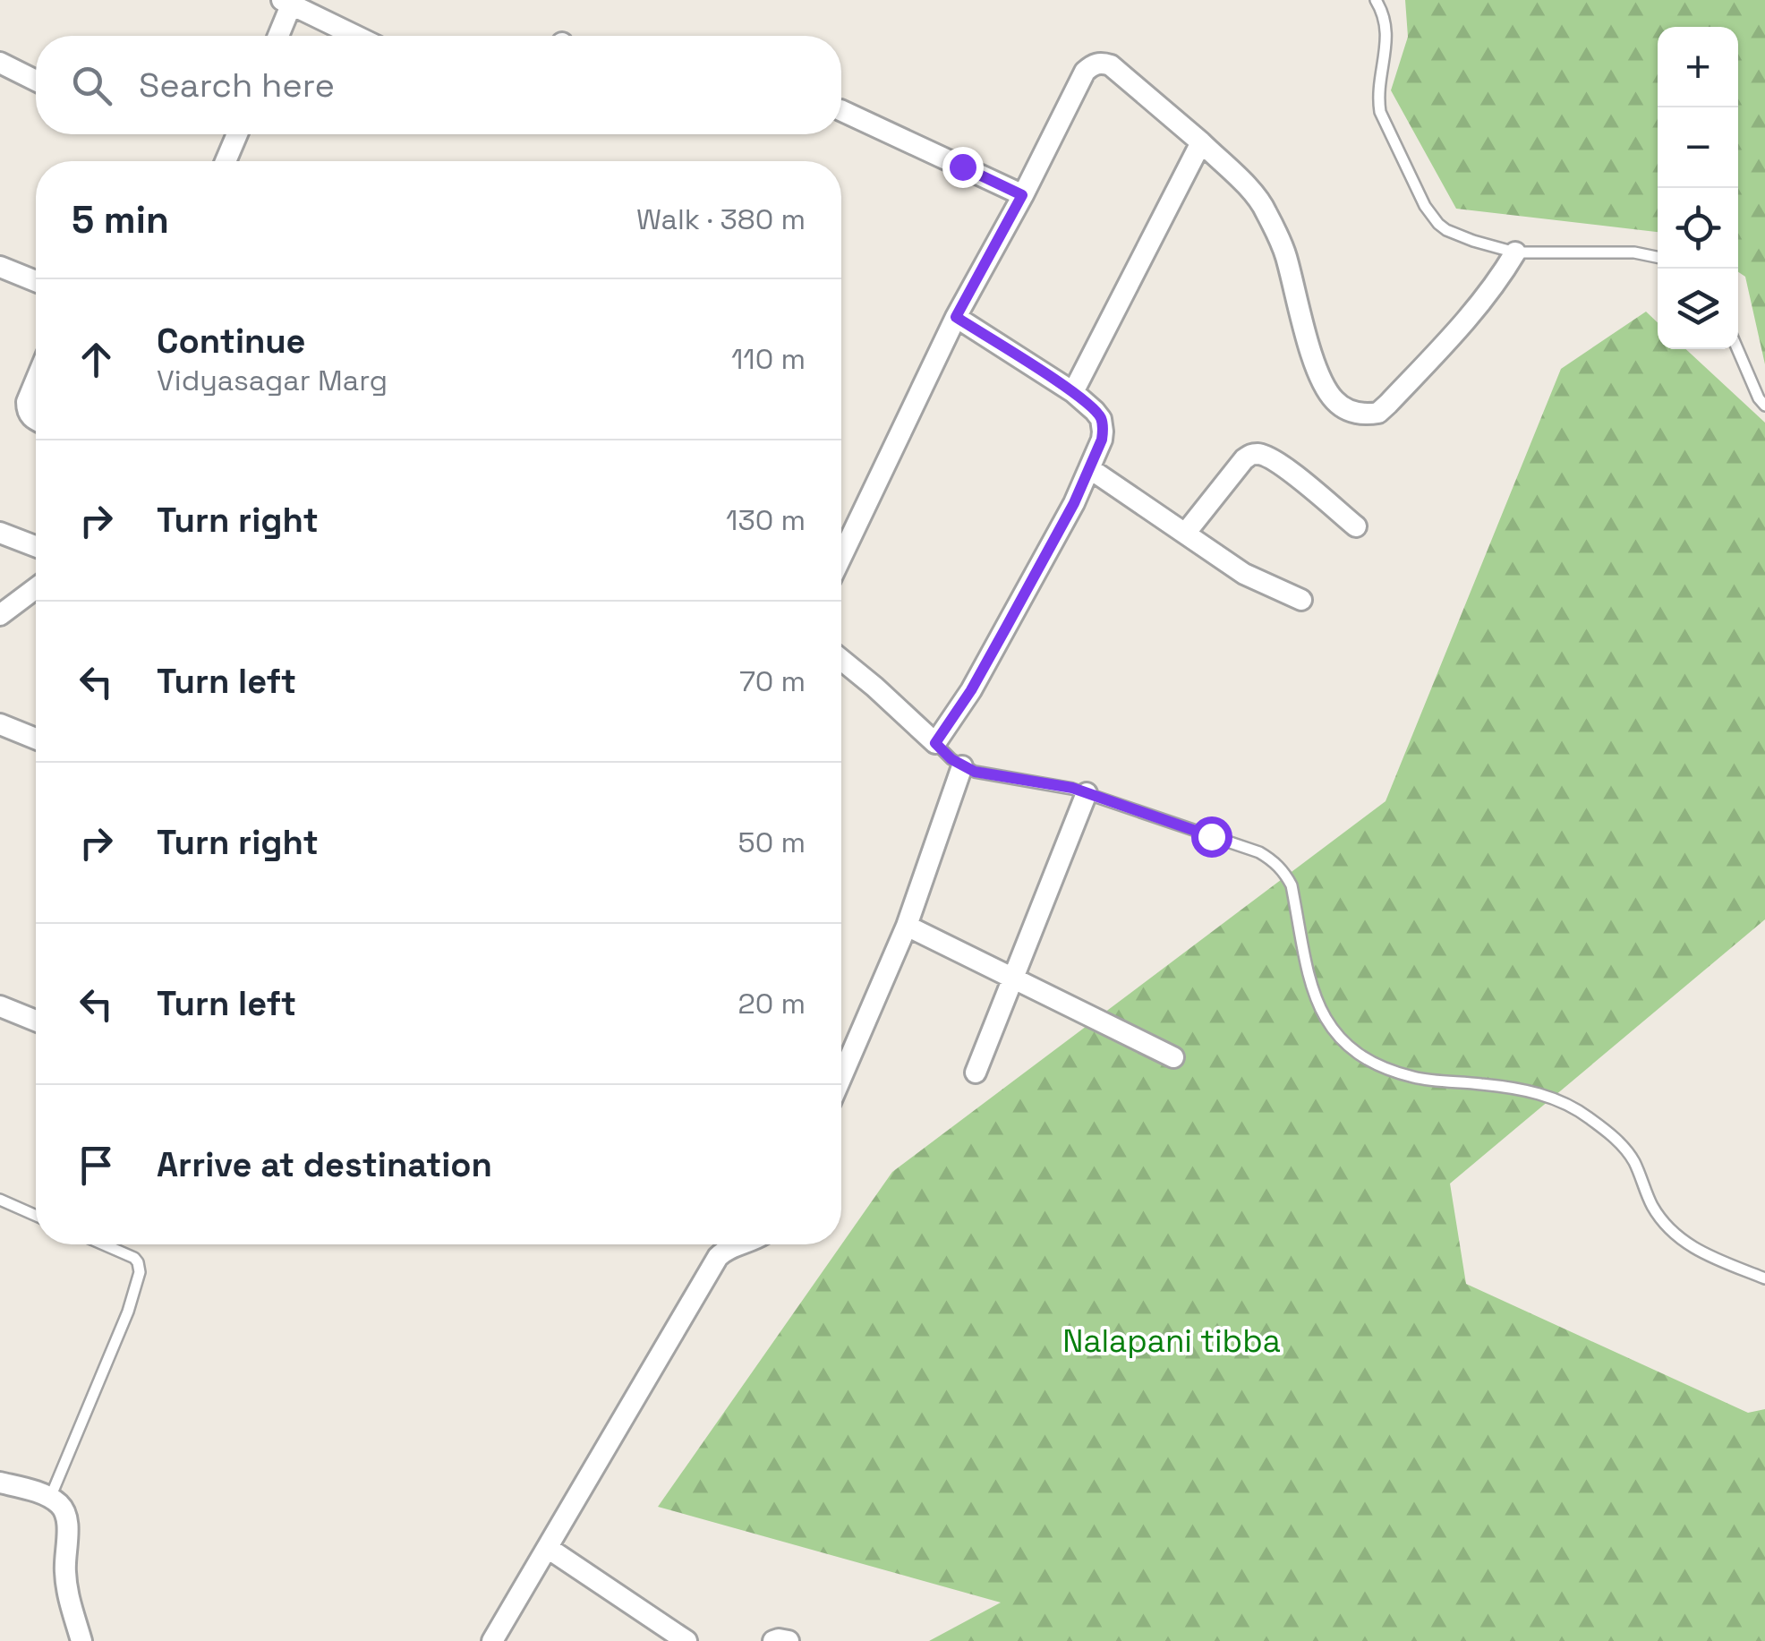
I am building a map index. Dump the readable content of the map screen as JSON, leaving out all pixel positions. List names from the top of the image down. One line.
{"parks":["Nalapani tibba"],"page":{"map_buttons":["+","−"],"search":"Search here","heading":["5 min","Walk · 380 m"],"list":[["Continue","Vidyasagar Marg","110 m"],["Turn right","130 m"],["Turn left","70 m"],["Turn right","50 m"],["Turn left","20 m"],"Arrive at destination"]}}
